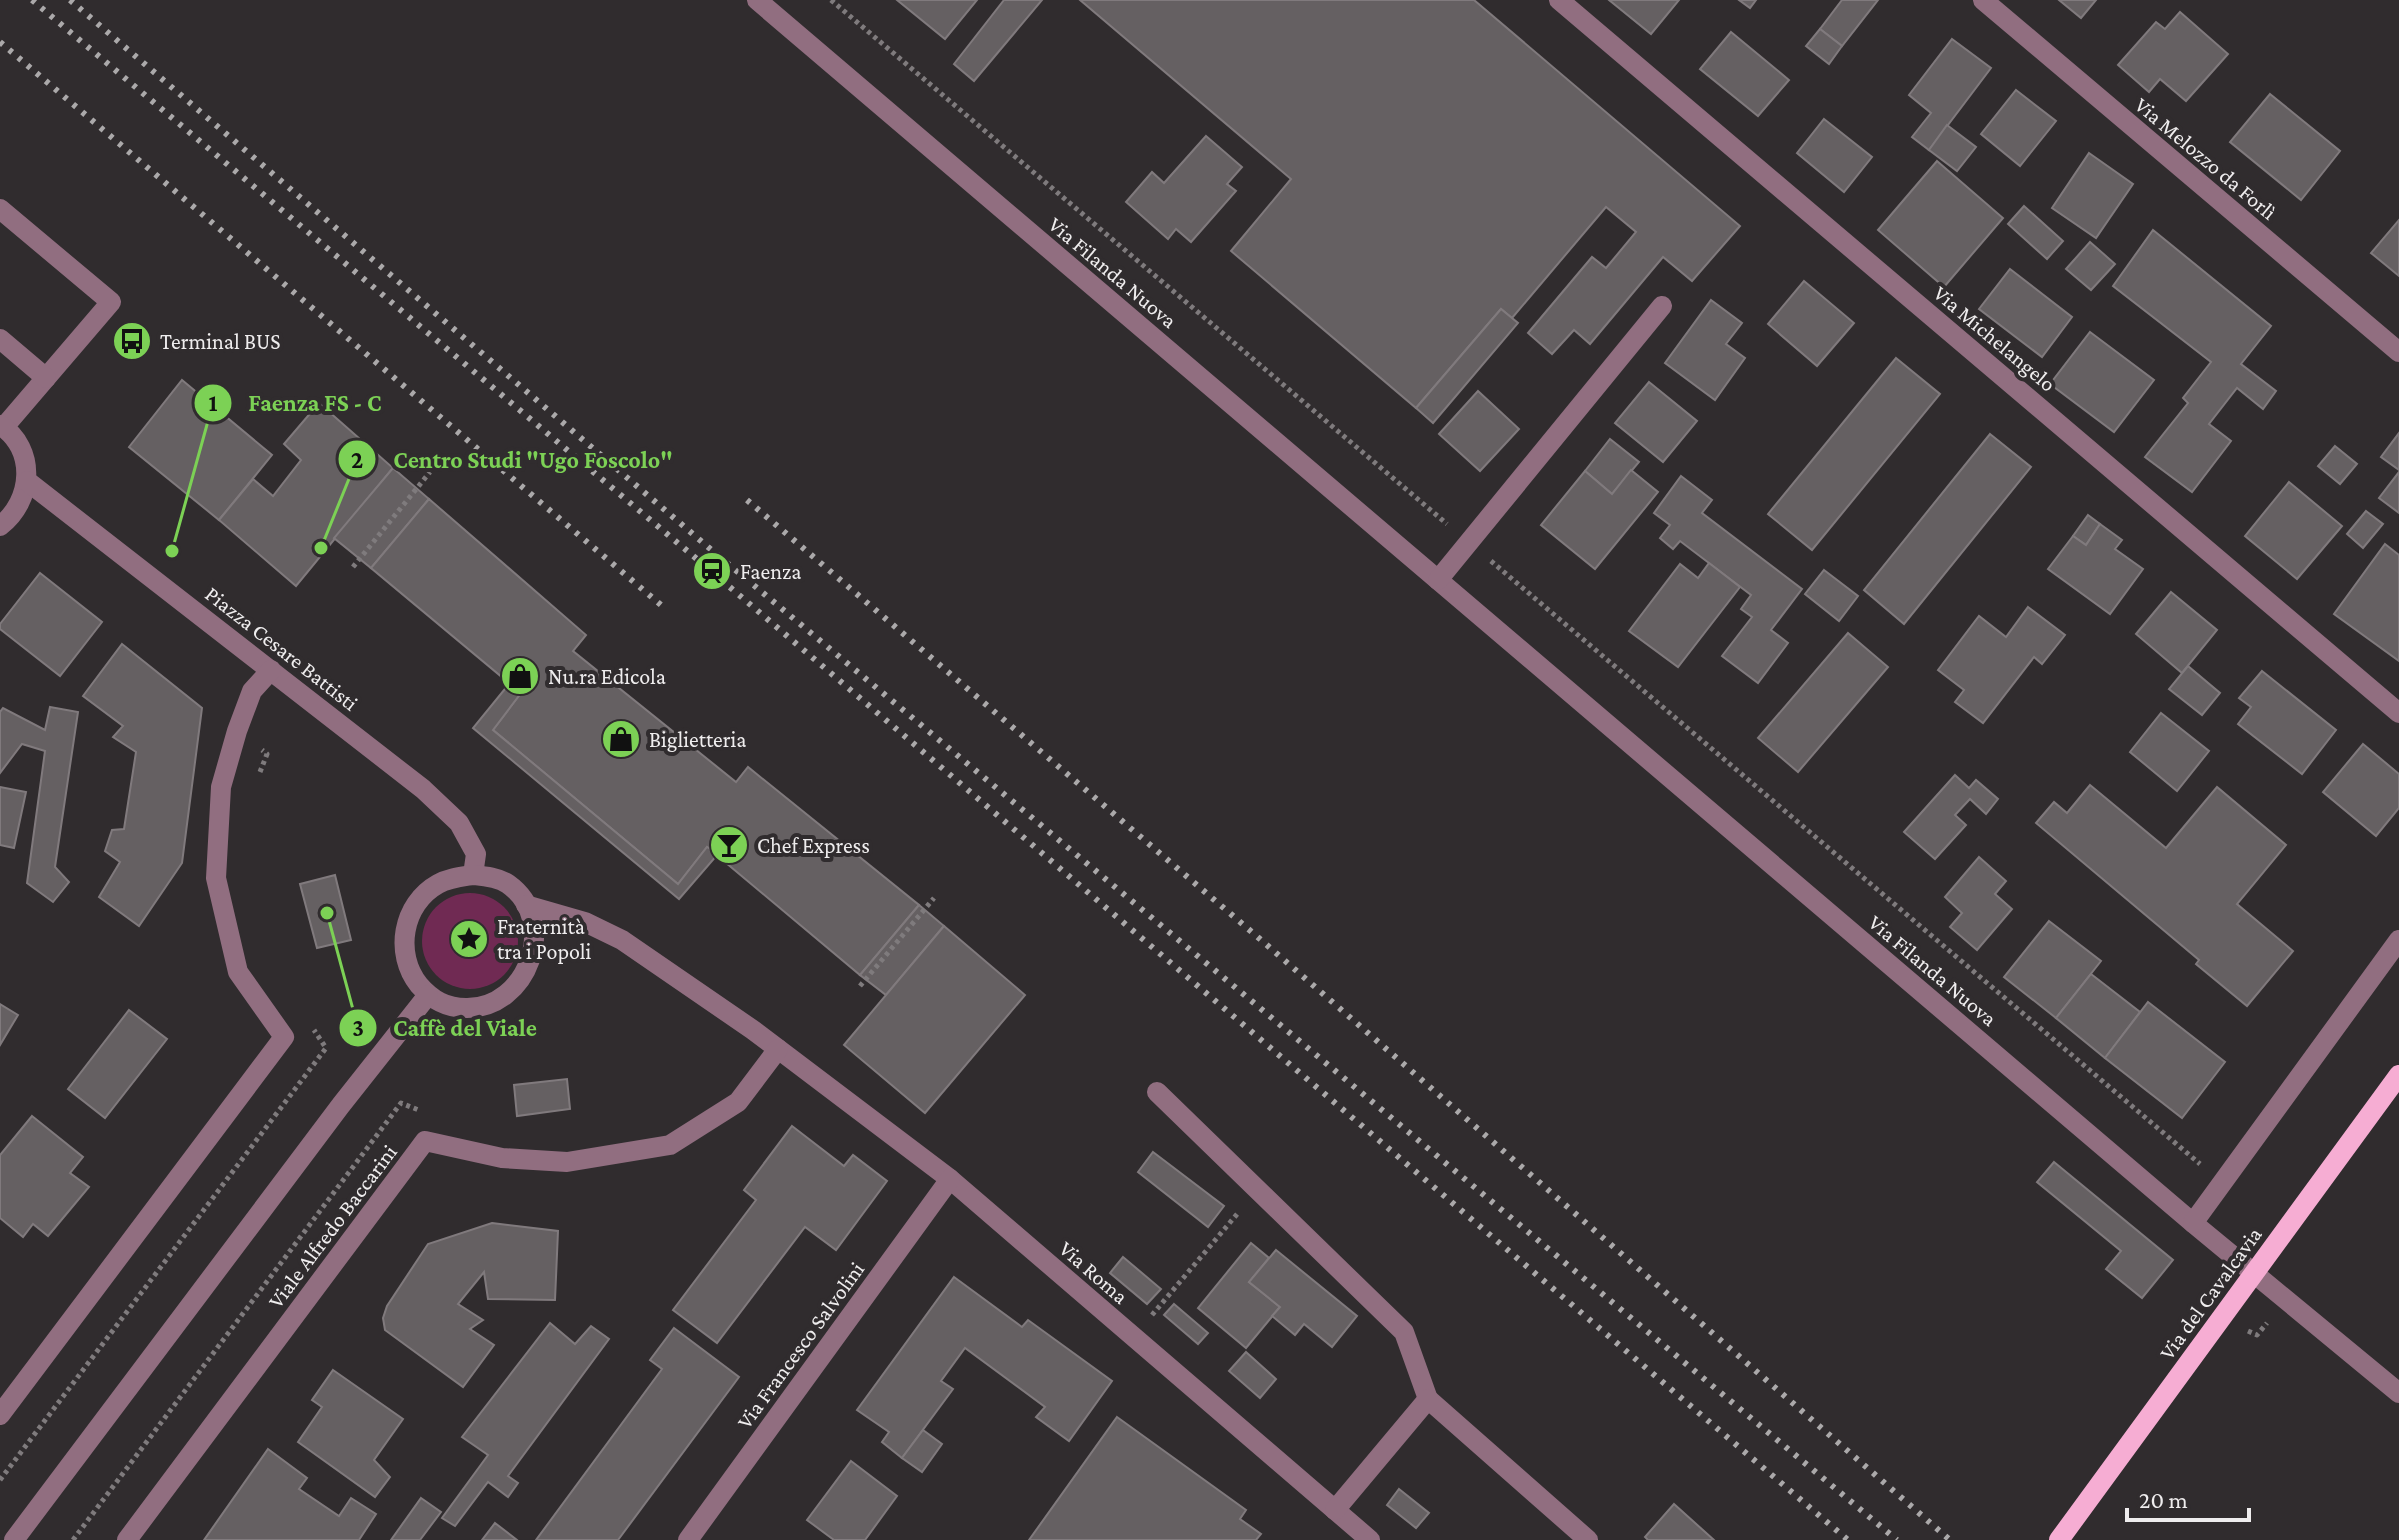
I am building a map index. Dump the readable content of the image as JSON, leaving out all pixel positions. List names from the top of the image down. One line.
{"streets":{"main road":["Via del Cavalcavia"],"street":["Via Melozzo da Forlì","Via Filanda Nuova","Via Michelangelo","Piazza Cesare Battisti","Viale Alfredo Baccarini","Via Roma","Via Francesco Salvolini"]},"crossings":[["Viale Alfredo Baccarini","Via Roma"],["Via Roma","Via Francesco Salvolini"]],"places":{"bus stop":["Terminal BUS"],"other":["Centro Studi \"Ugo Foscolo\"","Faenza FS - C","Caffè del Viale"],"station":["Faenza"],"shop":["Nu.ra Edicola","Biglietteria"],"bar":["Chef Express"],"place":["Fraternità tra i Popoli"]},"scale_bar":"20 m"}
